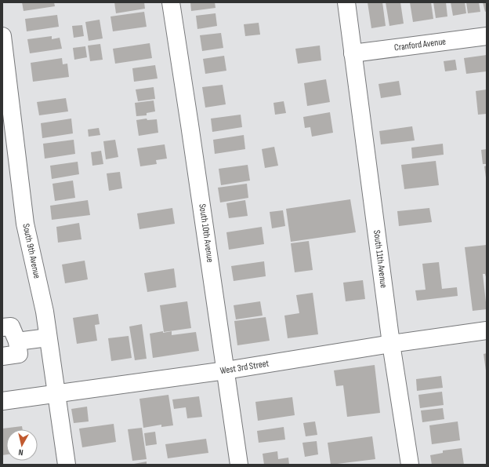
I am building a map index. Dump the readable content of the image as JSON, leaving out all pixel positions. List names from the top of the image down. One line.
{"streets":{"street":["Cranford Avenue","South 10th Avenue","South 9th Avenue","South 11th Avenue","West 3rd Street"]},"crossings":[["Cranford Avenue","South 11th Avenue"],["South 10th Avenue","West 3rd Street"],["South 9th Avenue","West 3rd Street"],["South 11th Avenue","West 3rd Street"]],"north":"bottom"}
